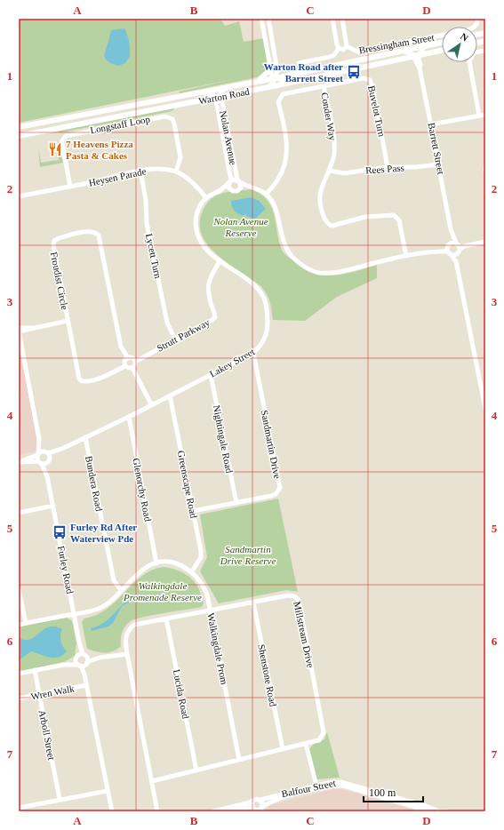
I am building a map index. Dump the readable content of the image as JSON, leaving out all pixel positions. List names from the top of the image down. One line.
{"streets":{"main road":["Warton Road"],"street":["Bressingham Street","Buvelot Turn","Conder Way","Longstaff Loop","Nolan Avenue","Barrett Street","Rees Pass","Heysen Parade","Lycett Turn","Froudist Circle","Strutt Parkway","Lakey Street","Nightingale Road","Sandmartin Drive","Bundera Road","Greenscape Road","Glenorchy Road","Furley Road","Millstream Drive","Walkingdale Prom","Shenstone Road","Wren Walk","Lucida Road","Arboll Street","Balfour Street"]},"crossings":[["Warton Road","Nolan Avenue"],["Warton Road","Barrett Street"],["Buvelot Turn","Conder Way"],["Buvelot Turn","Rees Pass"],["Conder Way","Rees Pass"],["Longstaff Loop","Heysen Parade"],["Barrett Street","Rees Pass"],["Heysen Parade","Lycett Turn"],["Heysen Parade","Lakey Street"],["Lycett Turn","Strutt Parkway"],["Froudist Circle","Strutt Parkway"],["Strutt Parkway","Lakey Street"],["Lakey Street","Nightingale Road"],["Lakey Street","Sandmartin Drive"],["Lakey Street","Bundera Road"],["Lakey Street","Greenscape Road"],["Lakey Street","Glenorchy Road"],["Lakey Street","Furley Road"],["Nightingale Road","Sandmartin Drive"],["Sandmartin Drive","Greenscape Road"],["Greenscape Road","Walkingdale Prom"],["Glenorchy Road","Walkingdale Prom"],["Furley Road","Wren Walk"],["Millstream Drive","Walkingdale Prom"],["Millstream Drive","Shenstone Road"],["Millstream Drive","Lucida Road"],["Wren Walk","Arboll Street"]],"parks":["Nolan Avenue Reserve","Sandmartin Drive Reserve","Walkingdale Promenade Reserve"],"places":{"bus stop":["Warton Road after Barrett Street","Furley Rd After Waterview Pde"],"restaurant":["7 Heavens Pizza Pasta & Cakes"]},"scale_bar":"100 m","north":"top right","grid":{"columns":["A","B","C","D"],"rows":["1","2","3","4","5","6","7"]}}
